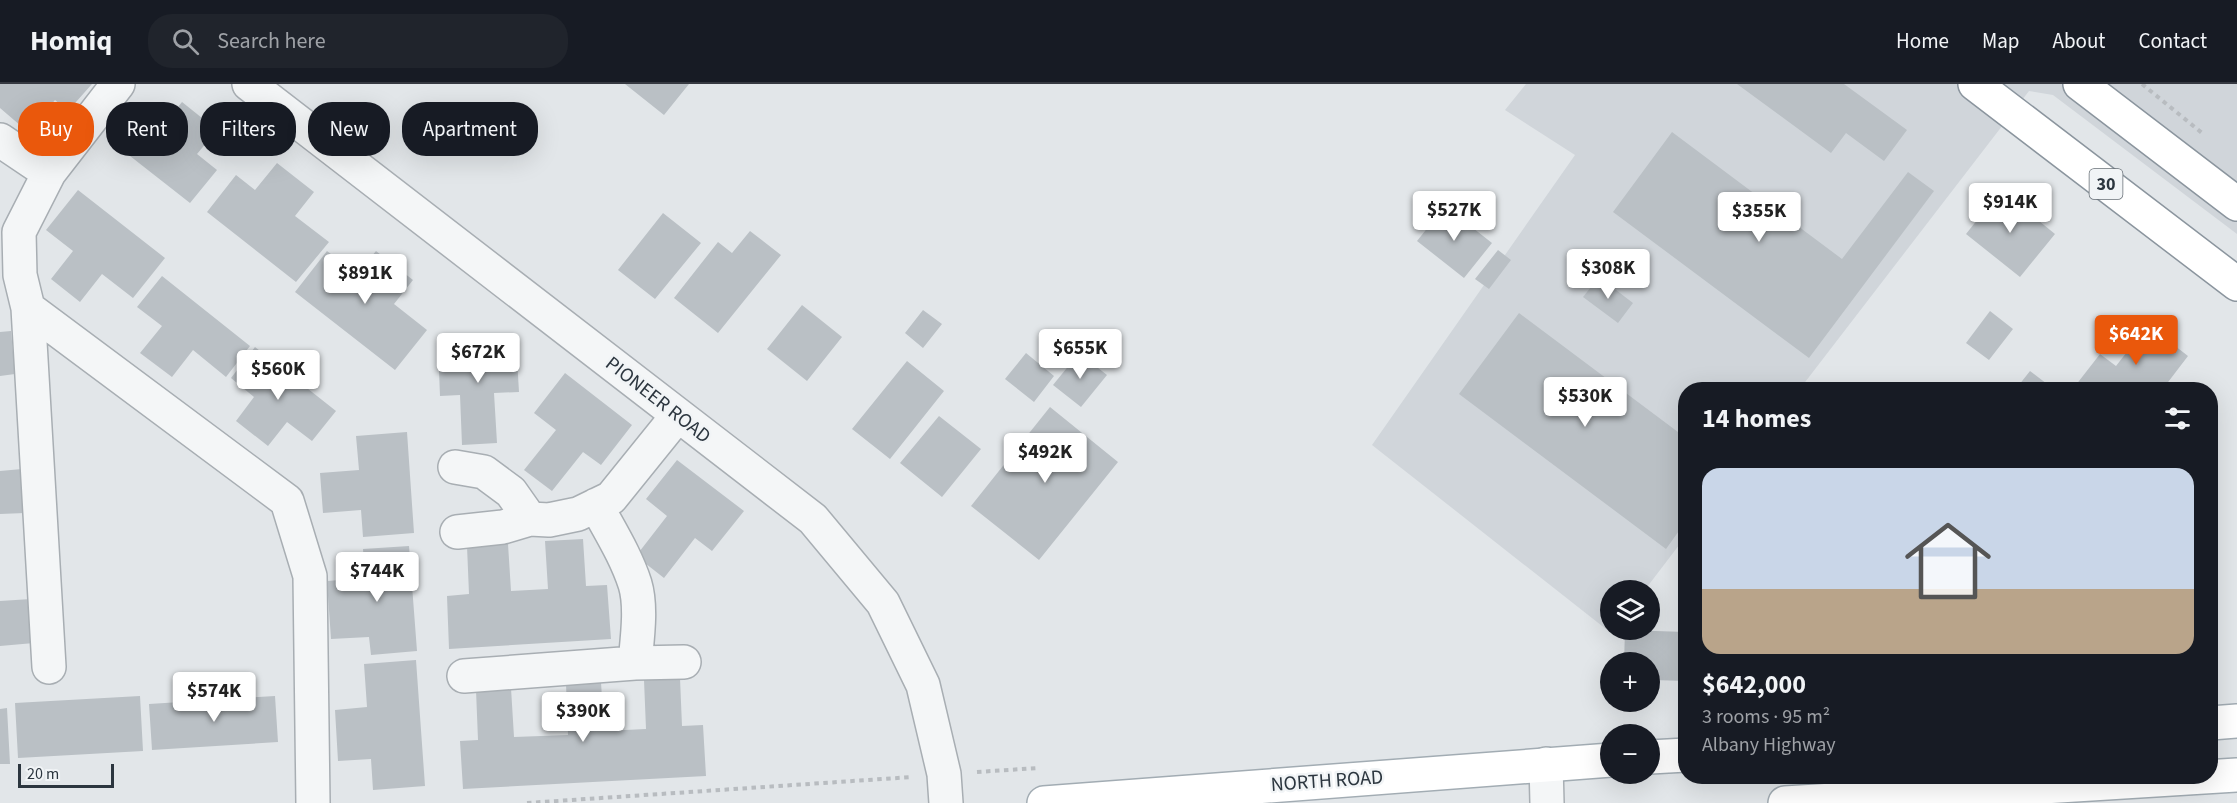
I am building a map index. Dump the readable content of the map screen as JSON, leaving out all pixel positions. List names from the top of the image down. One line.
{"streets":{"main road":["30","NORTH ROAD"],"street":["PIONEER ROAD"]},"scale_bar":"20 m","page":{"header":"Homiq","search":"Search here","nav":["Home","Map","About","Contact"],"chip":["Buy","Rent","Filters","New","Apartment"],"price":["$914K","$527K","$355K","$308K","$891K","$642K","$655K","$672K","$560K","$530K","$492K","$744K","$574K","$390K"],"heading":"14 homes","list":[{"name":"$642,000","note":"3 rooms · 95 m² · Albany Highway"}],"map_buttons":["+","−"],"scale":"20 m"}}
